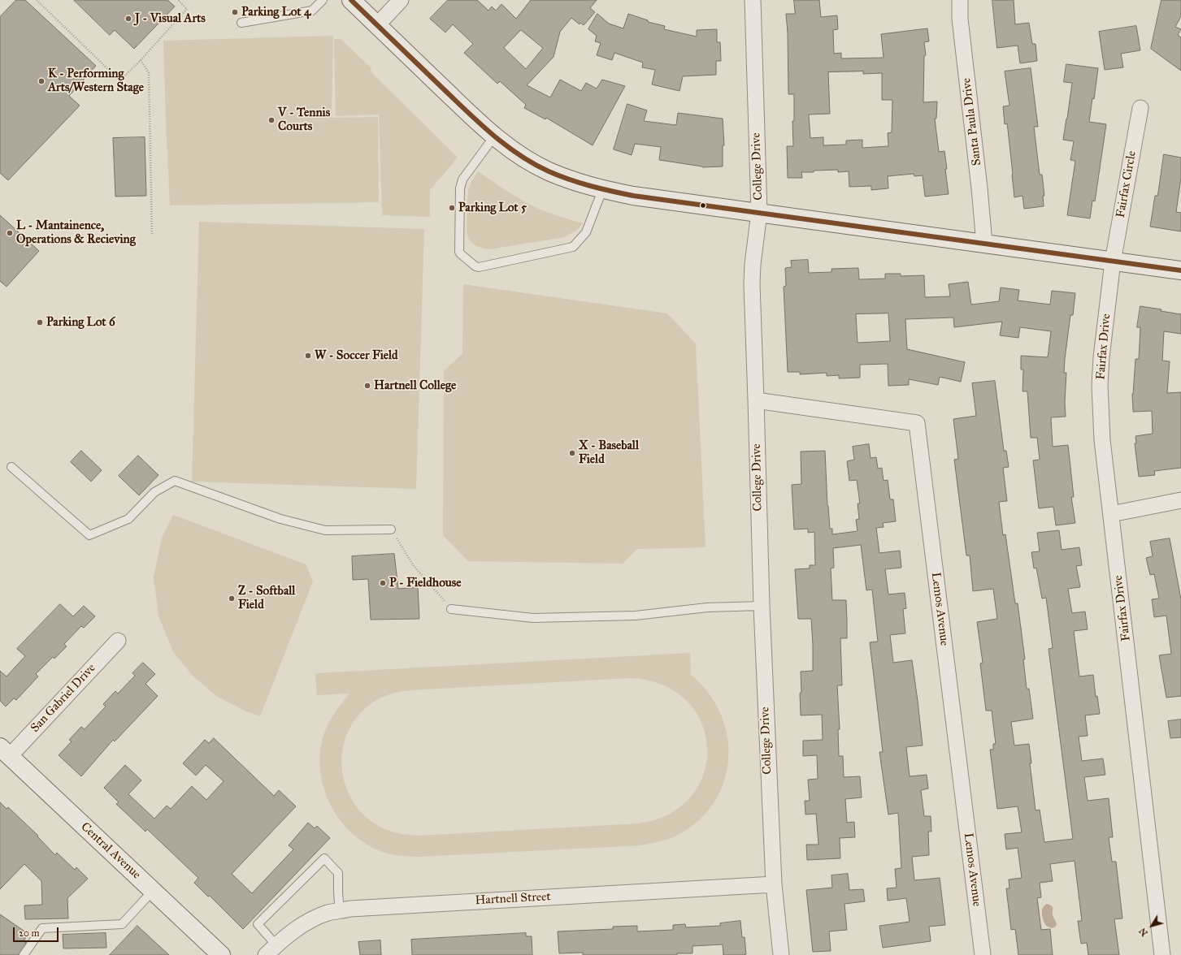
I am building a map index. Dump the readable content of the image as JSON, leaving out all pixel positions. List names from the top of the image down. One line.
{"streets":{"main road":["Central Avenue"],"street":["Santa Paula Drive","College Drive","Fairfax Circle","Fairfax Drive","Lemos Avenue","San Gabriel Drive","Hartnell Street"]},"crossings":[["College Drive","Lemos Avenue"],["College Drive","Hartnell Street"],["Fairfax Circle","Fairfax Drive"],["San Gabriel Drive","Central Avenue"]],"places":["Parking Lot 4","J - Visual Arts","K - Performing Arts/Western Stage","V - Tennis Courts","Parking Lot 5","L - Mantainence, Operations & Recieving","Parking Lot 6","W - Soccer Field","Hartnell College","X - Baseball Field","P - Fieldhouse","Z - Softball Field"],"scale_bar":"20 m","north":"bottom left"}
